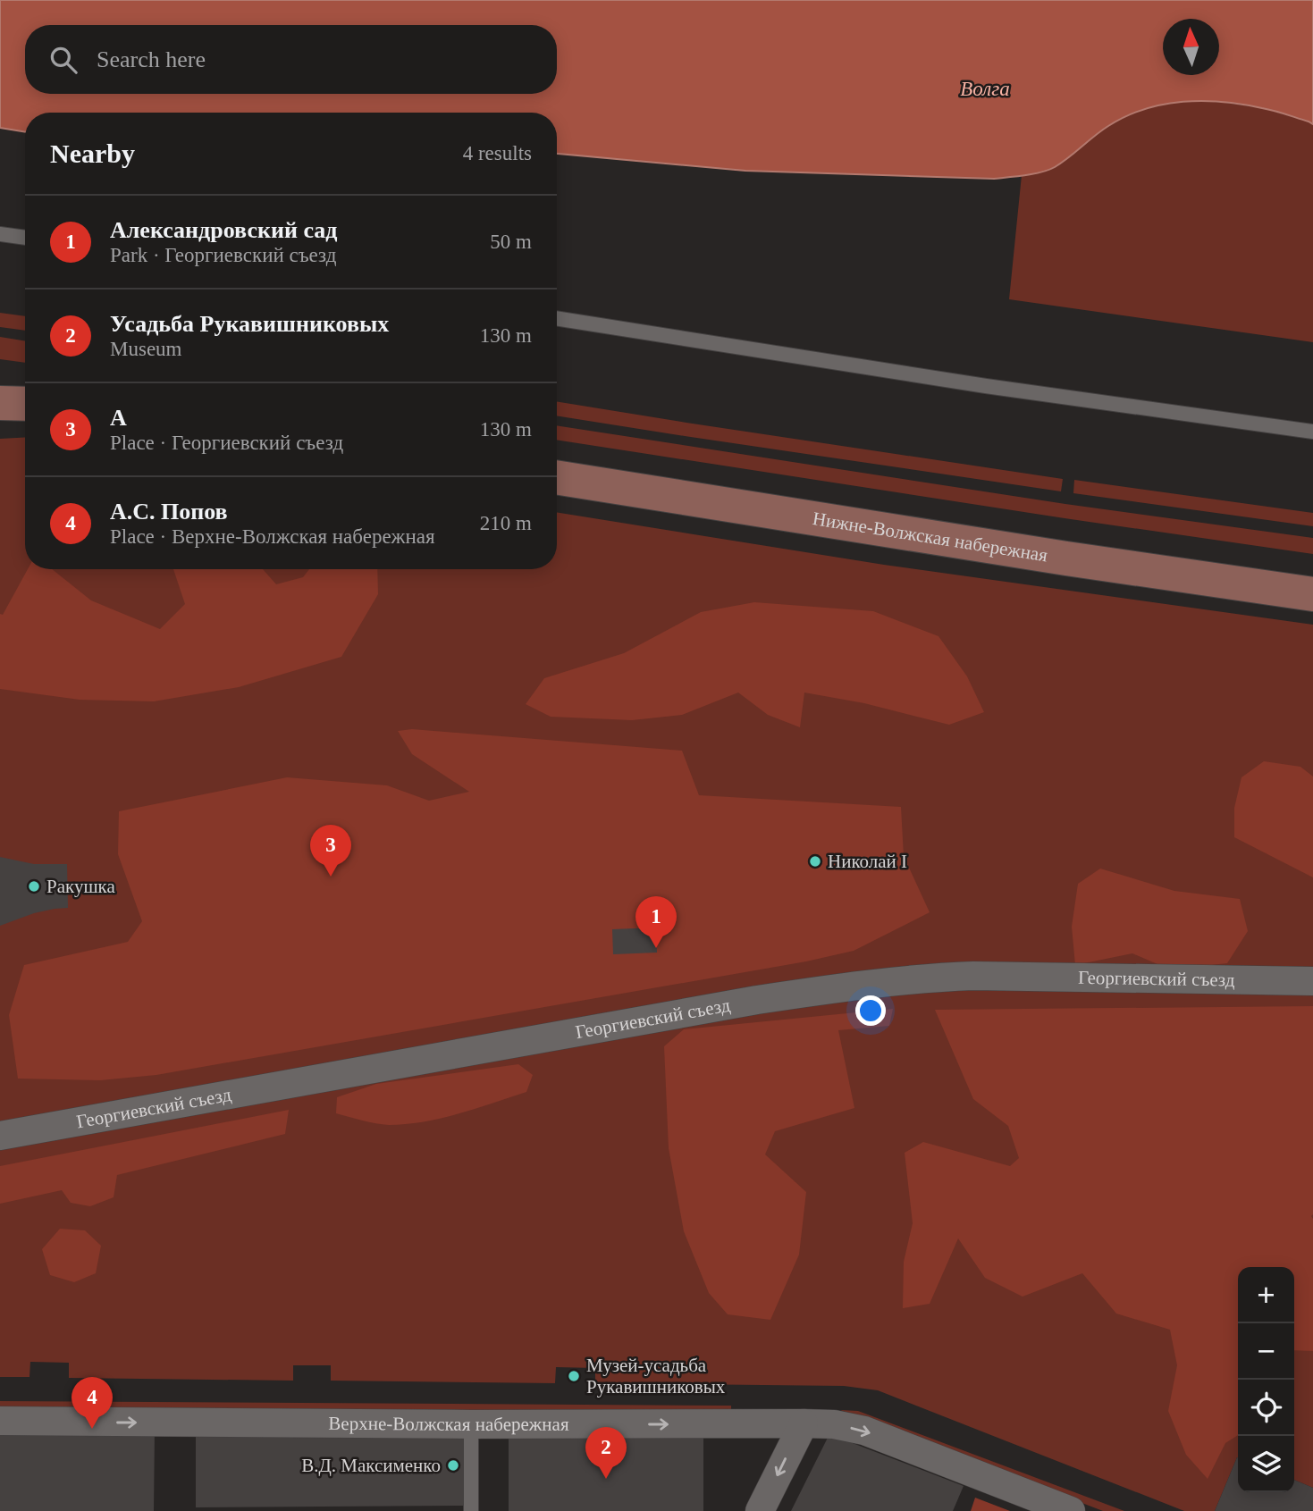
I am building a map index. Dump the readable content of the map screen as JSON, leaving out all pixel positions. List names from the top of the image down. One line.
{"streets":{"main road":["Нижне-Волжская набережная"],"street":["Георгиевский съезд","Верхне-Волжская набережная"]},"one_way":["Верхне-Волжская набережная"],"water":["Волга"],"places":["Николай I","Ракушка","Музей-усадьба Рукавишниковых","В.Д. Максименко"],"north":"top","page":{"search":"Search here","heading":["Nearby","4 results"],"list":[{"mark":"1","name":"Александровский сад","note":"Park · Георгиевский съезд","value":"50 m"},{"mark":"2","name":"Усадьба Рукавишниковых","note":"Museum","value":"130 m"},{"mark":"3","name":"А","note":"Place · Георгиевский съезд","value":"130 m"},{"mark":"4","name":"А.С. Попов","note":"Place · Верхне-Волжская набережная","value":"210 m"}],"pins":["3","1","4","2"],"map_buttons":["+","−"]}}
